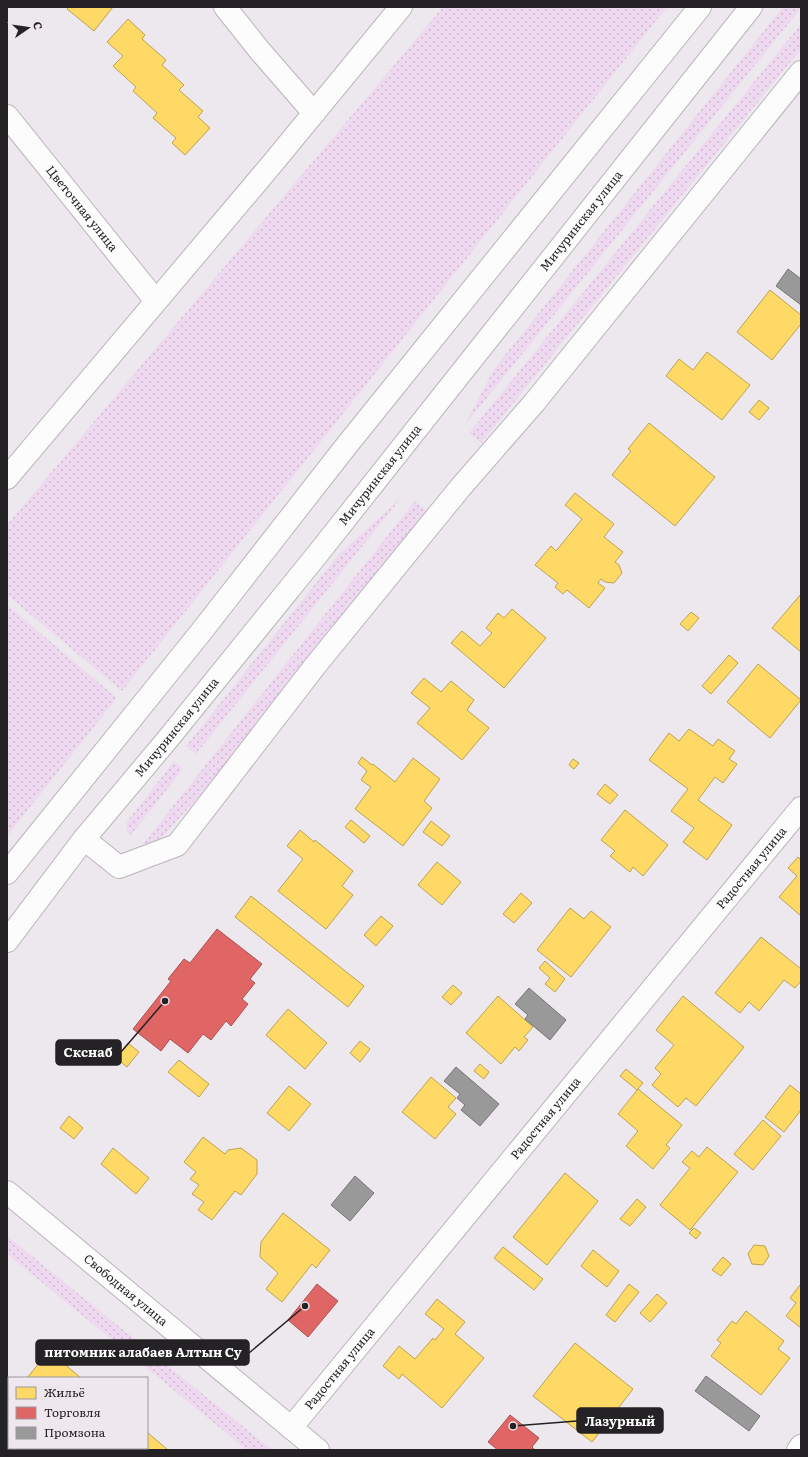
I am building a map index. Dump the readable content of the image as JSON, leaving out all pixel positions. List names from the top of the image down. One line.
{"streets":{"street":["Цветочная улица","Мичуринская улица","Радостная улица","Свободная улица"]},"crossings":[["Радостная улица","Свободная улица"]],"places":["Скснаб","питомник алабаев Алтын Су","Лазурный"],"legend":["Жильё","Торговля","Промзона"],"north":"right"}
